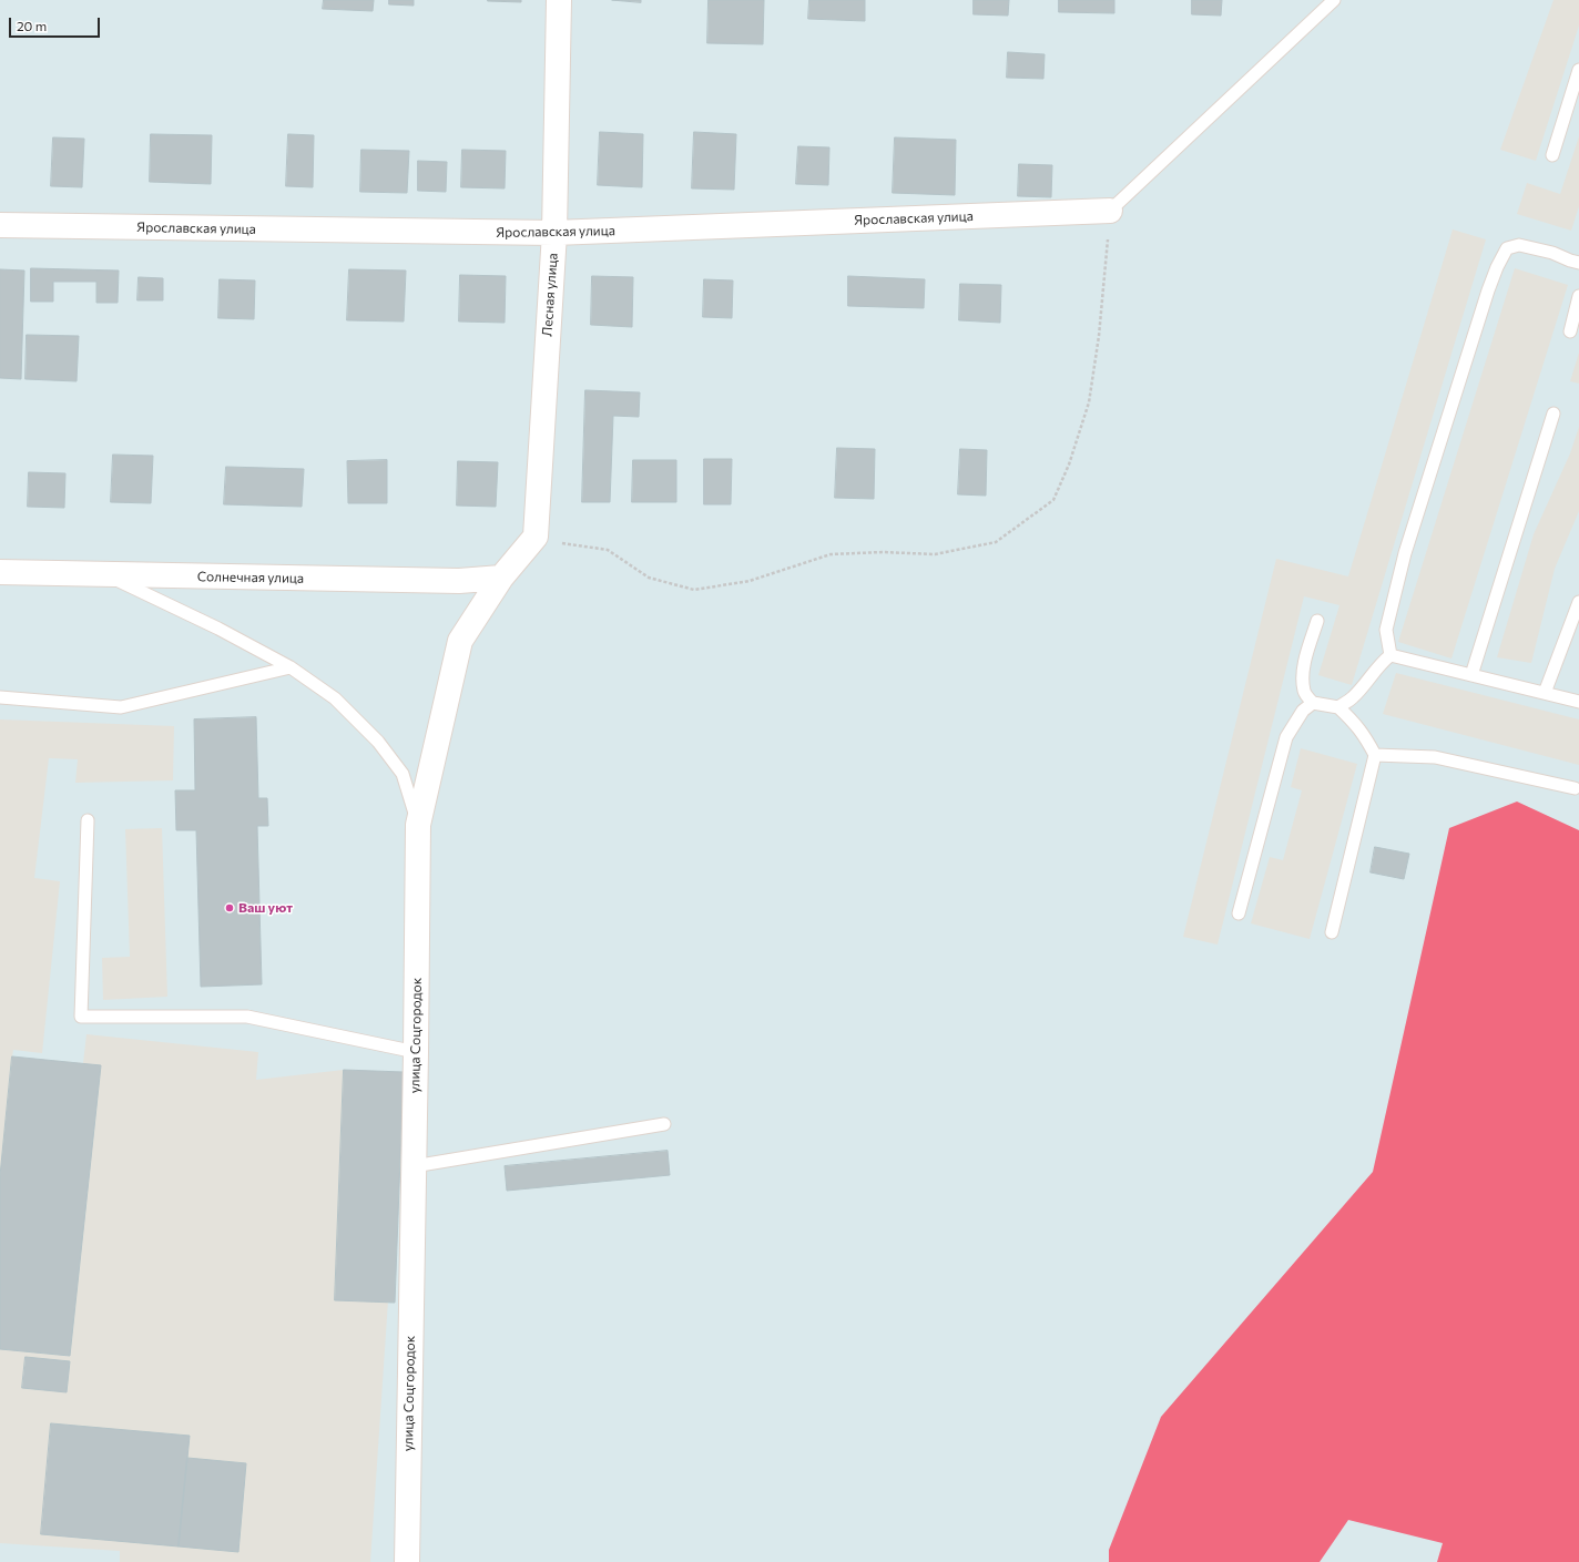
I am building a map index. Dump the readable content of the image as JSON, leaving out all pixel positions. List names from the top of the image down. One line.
{"streets":{"street":["Ярославская улица","Лесная улица","Солнечная улица","улица Соцгородок"]},"crossings":[["Ярославская улица","Лесная улица"],["Лесная улица","улица Соцгородок"],["Солнечная улица","улица Соцгородок"]],"places":["Ваш уют"],"scale_bar":"20 m"}
